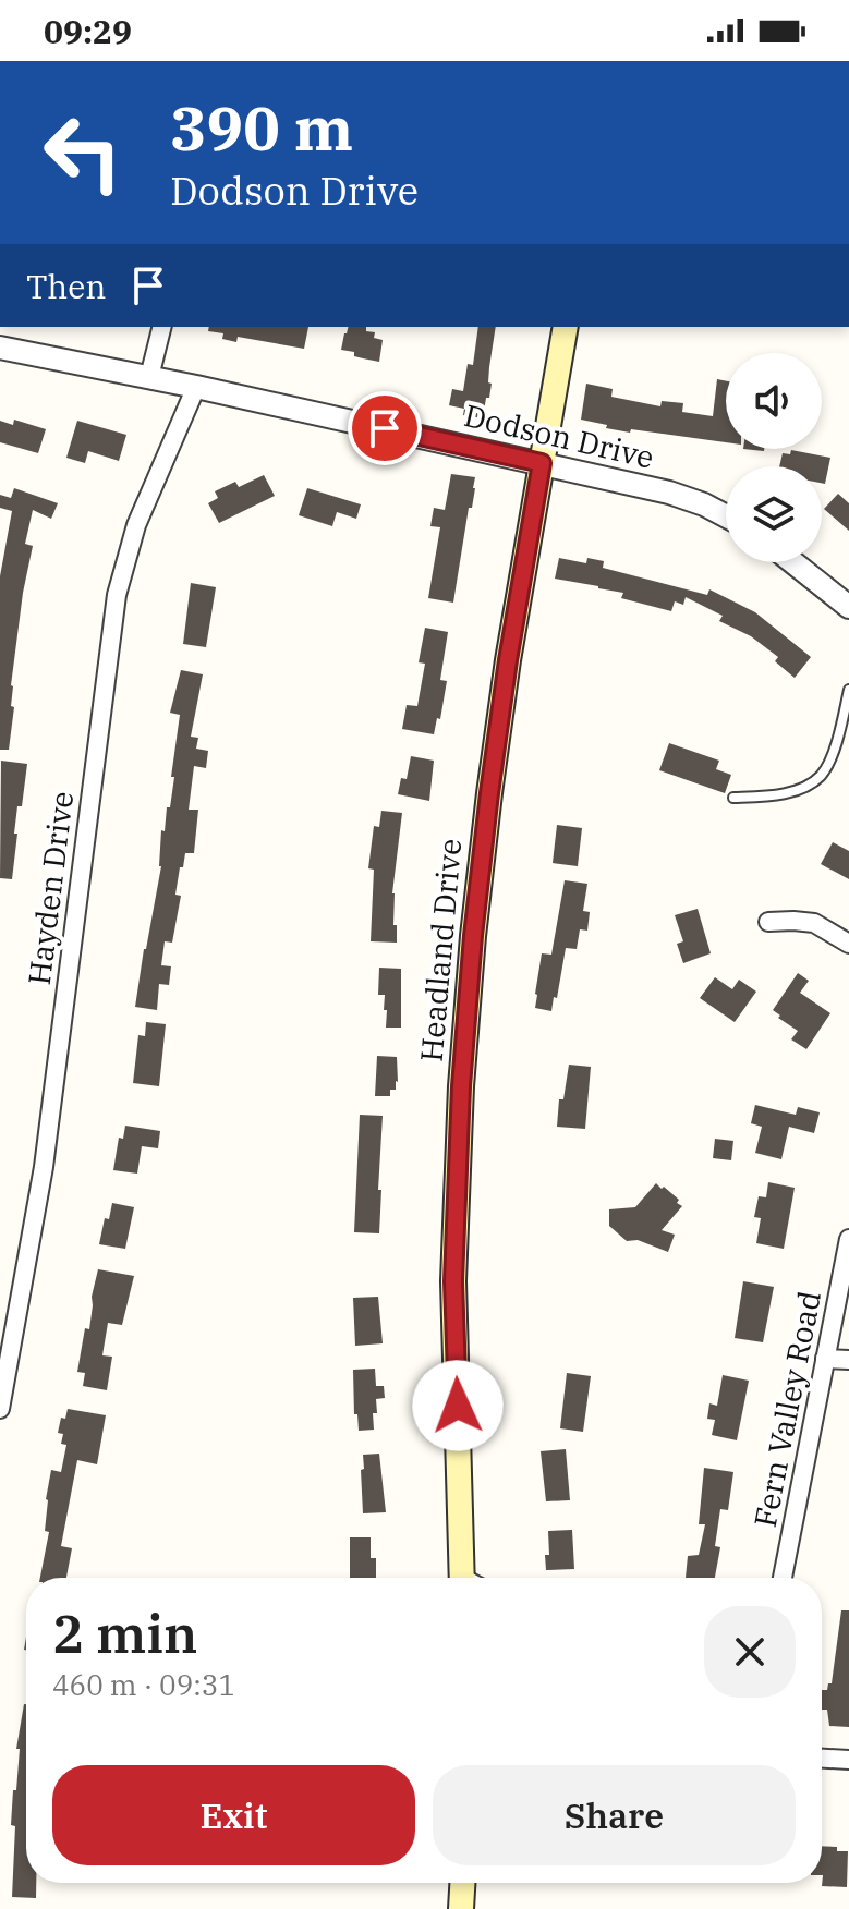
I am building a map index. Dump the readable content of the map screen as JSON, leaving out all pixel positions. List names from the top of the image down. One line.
{"streets":{"main road":["Headland Drive"],"street":["Dodson Drive","Hayden Drive","Fern Valley Road"]},"crossings":[["Dodson Drive","Hayden Drive"],["Dodson Drive","Headland Drive"]],"page":{"status":"09:29","turn":["390 m","Dodson Drive"],"then":"Then","heading":["2 min","460 m · 09:31"],"buttons":["Exit","Share"]}}
